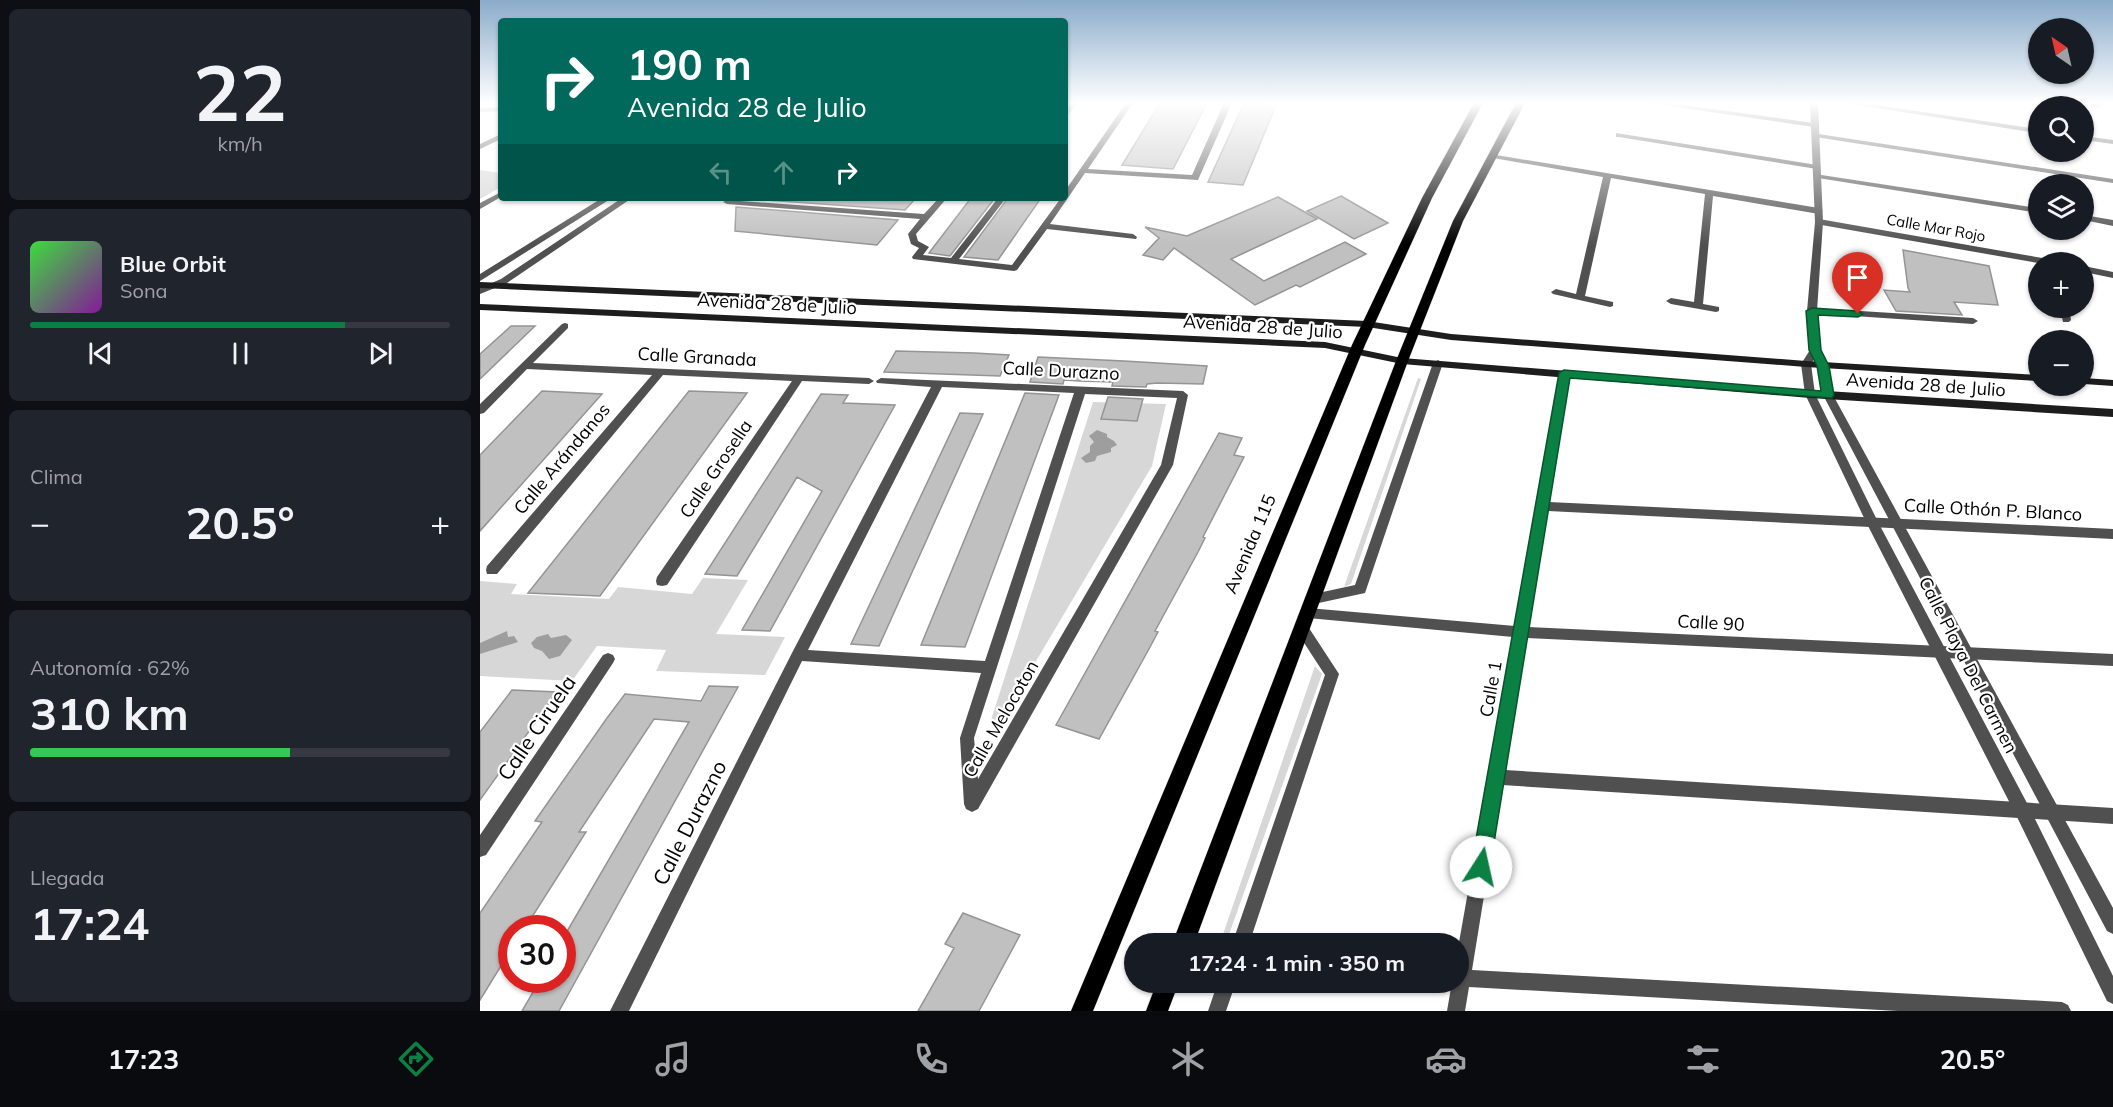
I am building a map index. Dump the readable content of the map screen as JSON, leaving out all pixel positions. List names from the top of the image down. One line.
{"streets":{"main road":["Avenida 28 de Julio","Avenida 115"],"street":["Calle Mar Rojo","Calle Granada","Calle Durazno","Calle Arándanos","Calle Grosella","Calle Othón P. Blanco","Calle 90","Calle Playa Del Carmen","Calle 1","Calle Melocoton","Calle Ciruela"]},"crossings":[["Calle Mar Rojo","Calle Playa Del Carmen"],["Avenida 28 de Julio","Avenida 115"],["Avenida 28 de Julio","Calle Playa Del Carmen"],["Avenida 28 de Julio","Calle 1"],["Calle Granada","Calle Arándanos"],["Calle Granada","Calle Grosella"],["Calle Durazno","Calle Melocoton"],["Calle Othón P. Blanco","Calle Playa Del Carmen"],["Calle Othón P. Blanco","Calle 1"],["Calle 90","Calle Playa Del Carmen"],["Calle 90","Calle 1"]],"north":"top left","page":{"tile":[["22","km/h"],"Clima",["Autonomía · 62%","310 km"],["Llegada","17:24"]],"map_buttons":["+","−"],"turn":["190 m","Avenida 28 de Julio"],"song":["Blue Orbit","Sona"],"heat":["−","20.5°","+"],"limit":"30","trip":"17:24 · 1 min · 350 m","tabs":["17:23","20.5°"]}}
